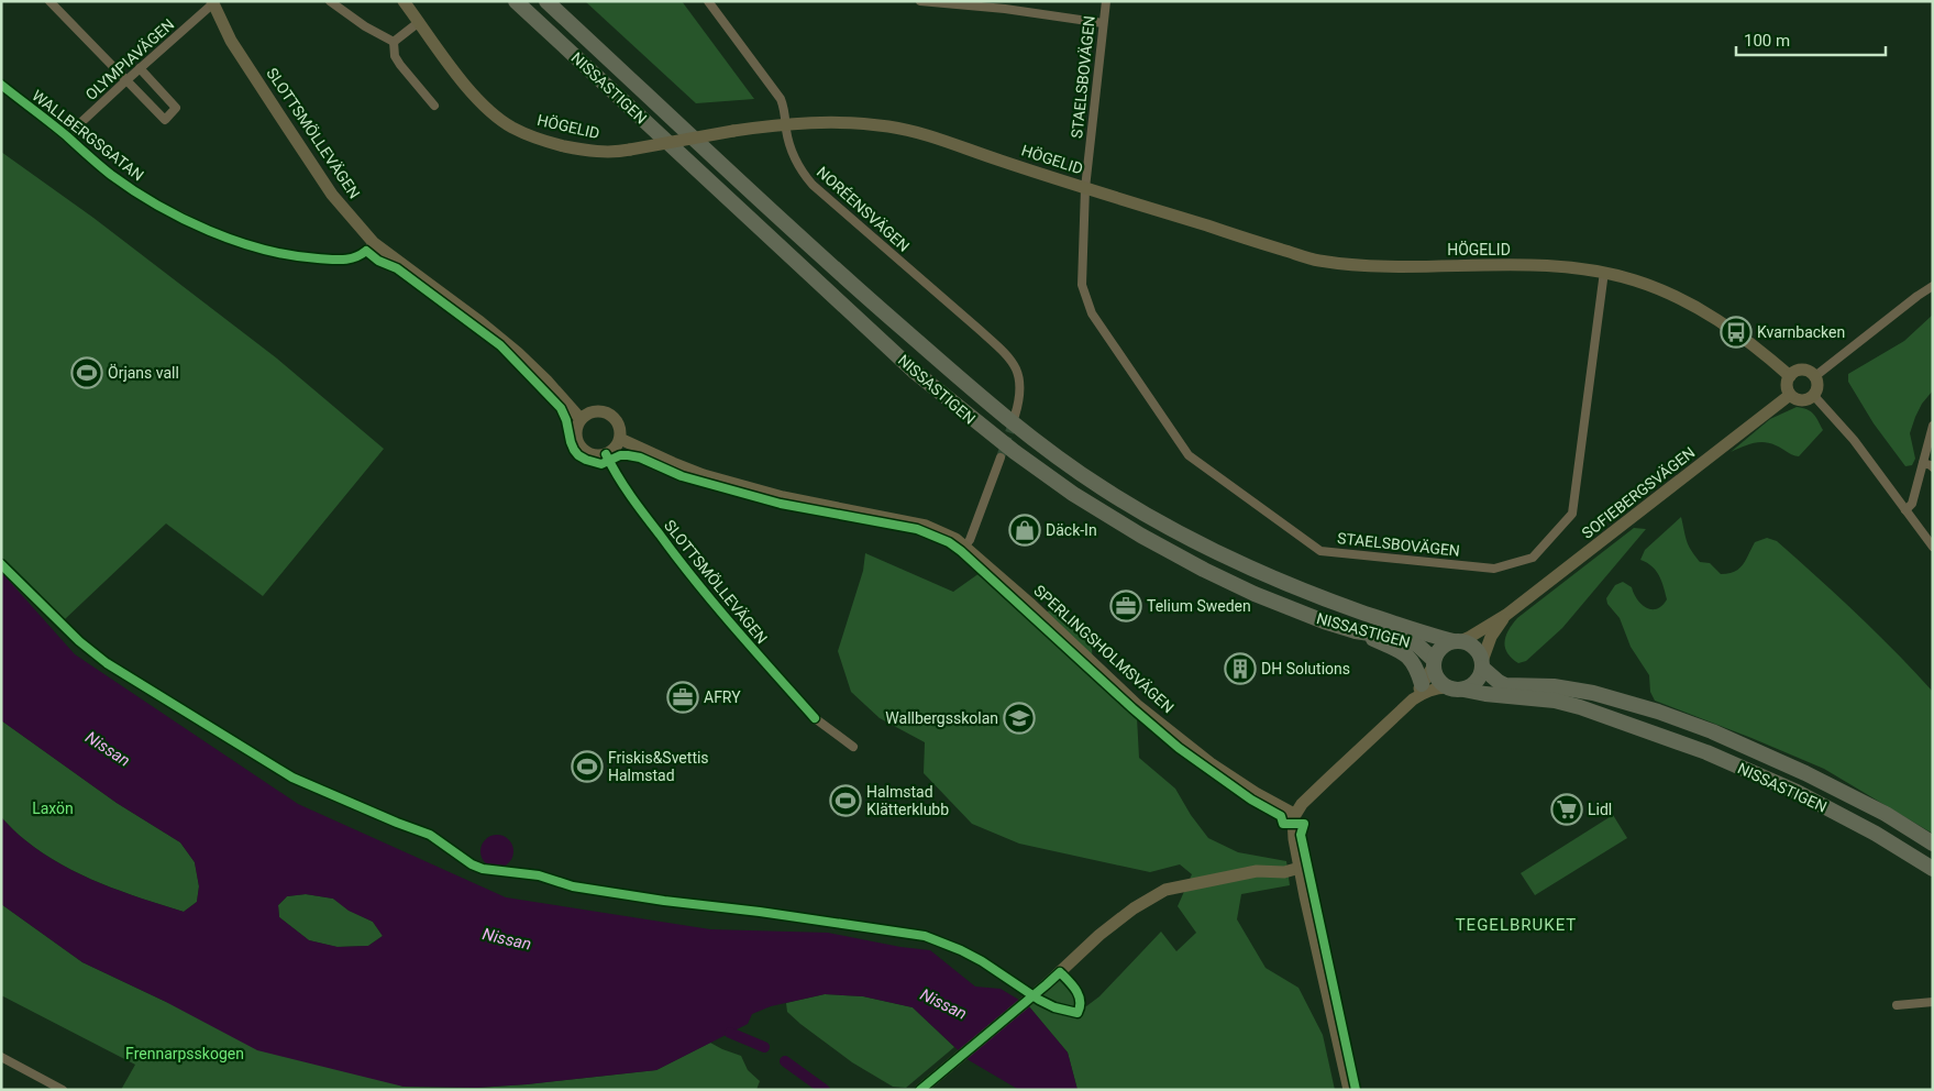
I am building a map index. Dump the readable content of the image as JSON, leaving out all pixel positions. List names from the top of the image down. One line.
{"streets":{"highway":["NISSASTIGEN"],"street":["OLYMPIAVÄGEN","STAELSBOVÄGEN","HÖGELID","SLOTTSMÖLLEVÄGEN","WALLBERGSGATAN","NORÉENSVÄGEN","SOFIEBERGSVÄGEN","SPERLINGSHOLMSVÄGEN"]},"crossings":[["OLYMPIAVÄGEN","SLOTTSMÖLLEVÄGEN"],["OLYMPIAVÄGEN","WALLBERGSGATAN"],["STAELSBOVÄGEN","HÖGELID"],["NISSASTIGEN","SOFIEBERGSVÄGEN"],["HÖGELID","NORÉENSVÄGEN"],["HÖGELID","SOFIEBERGSVÄGEN"],["SLOTTSMÖLLEVÄGEN","WALLBERGSGATAN"],["SLOTTSMÖLLEVÄGEN","SPERLINGSHOLMSVÄGEN"]],"districts":["TEGELBRUKET"],"water":["Nissan"],"parks":["Laxön","Frennarpsskogen"],"places":{"bus stop":["Kvarnbacken"],"sports":["Örjans vall","Friskis&Svettis Halmstad","Halmstad Klätterklubb"],"shop":["Däck-In"],"office":["Telium Sweden","AFRY"],"building":["DH Solutions"],"school or university":["Wallbergsskolan"],"supermarket":["Lidl"]},"scale_bar":"100 m"}
